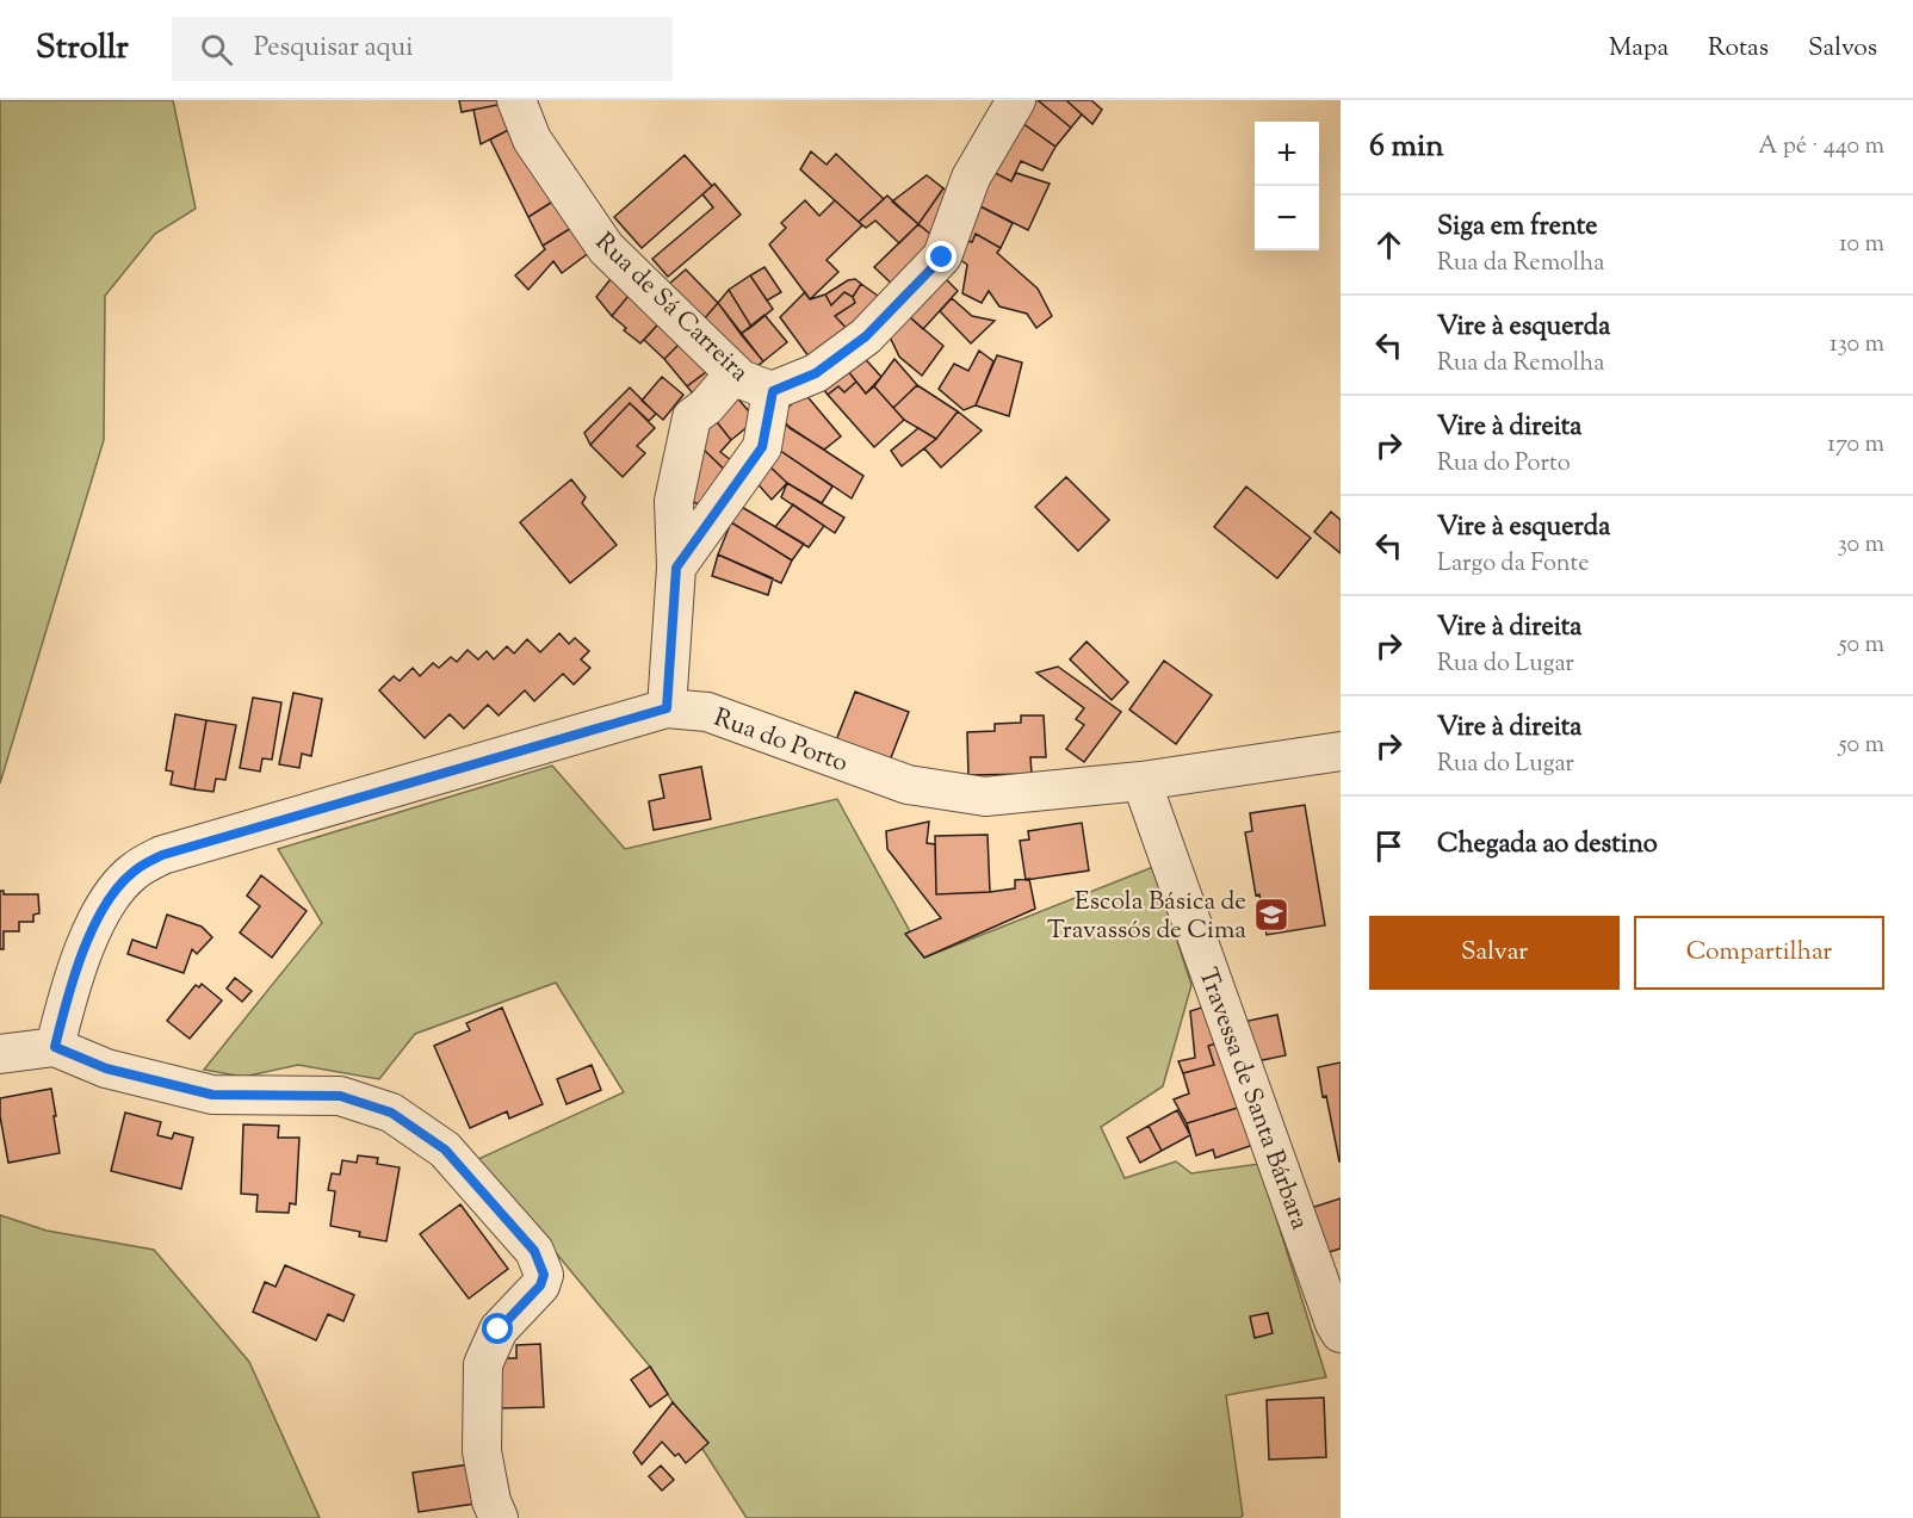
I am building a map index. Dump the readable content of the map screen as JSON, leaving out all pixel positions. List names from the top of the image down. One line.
{"streets":{"street":["Rua de Sá Carreira","Rua do Porto","Travessa de Santa Bárbara"]},"crossings":[["Rua do Porto","Travessa de Santa Bárbara"]],"places":{"school or university":["Escola Básica de Travassós de Cima"]},"page":{"header":"Strollr","search":"Pesquisar aqui","nav":["Mapa","Rotas","Salvos"],"heading":["6 min","A pé · 440 m"],"map_buttons":["+","−"],"list":[["Siga em frente","Rua da Remolha","10 m"],["Vire à esquerda","Rua da Remolha","130 m"],["Vire à direita","Rua do Porto","170 m"],["Vire à esquerda","Largo da Fonte","30 m"],["Vire à direita","Rua do Lugar","50 m"],["Vire à direita","Rua do Lugar","50 m"],"Chegada ao destino"],"buttons":["Salvar","Compartilhar"]}}
